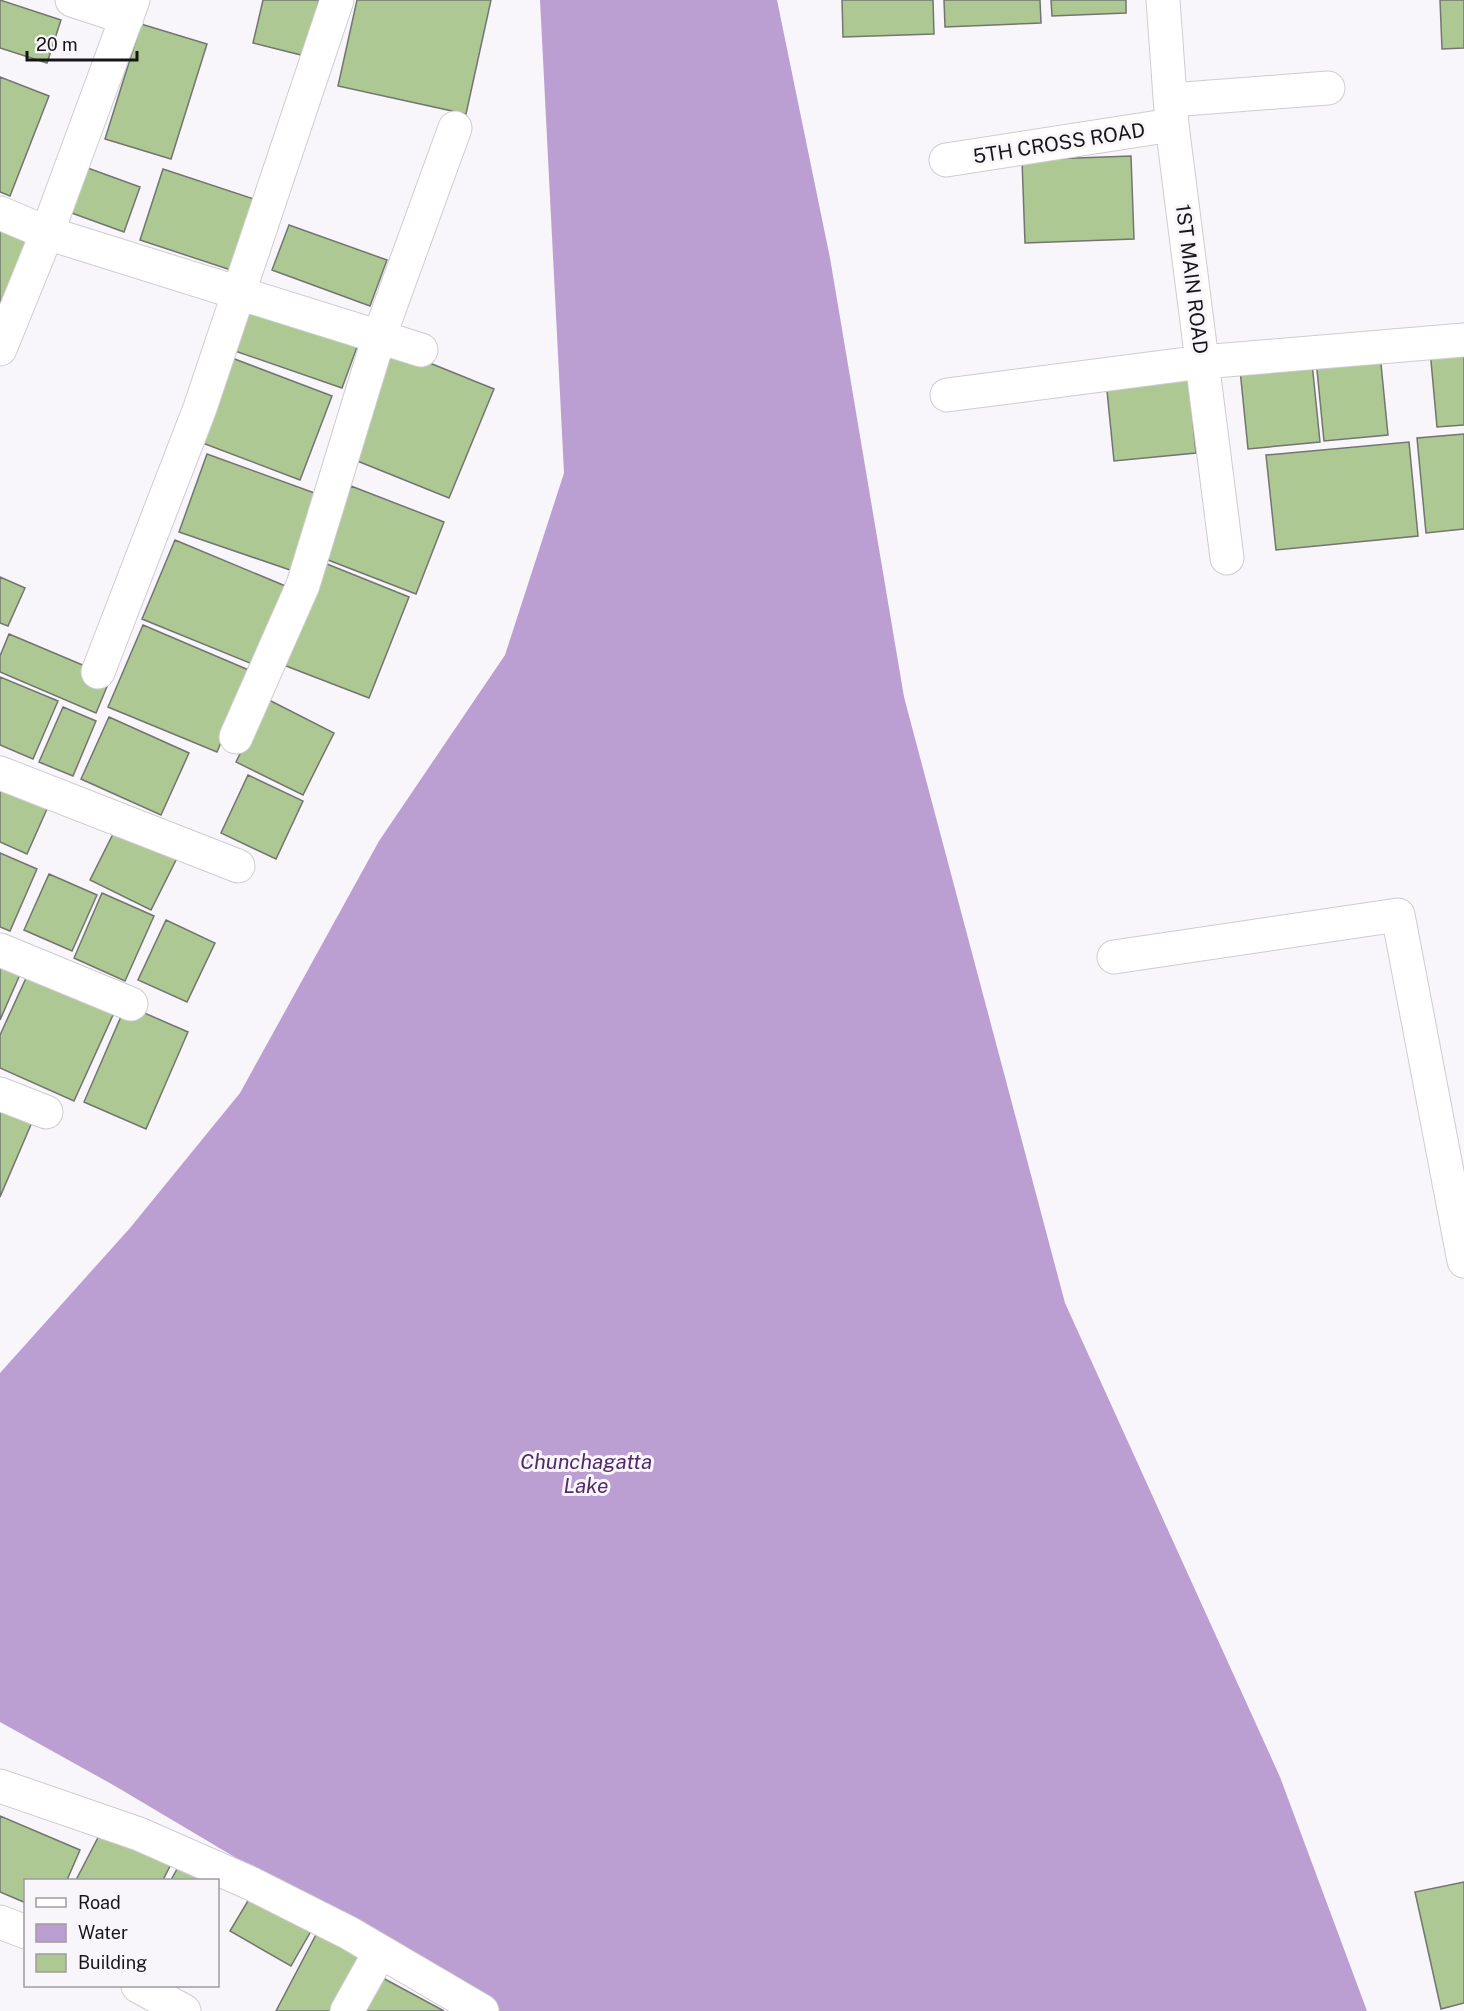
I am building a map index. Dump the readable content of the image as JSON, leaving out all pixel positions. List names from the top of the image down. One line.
{"streets":{"street":["5TH CROSS ROAD","1ST MAIN ROAD"]},"crossings":[["5TH CROSS ROAD","1ST MAIN ROAD"]],"water":["Chunchagatta Lake"],"legend":["Road","Water","Building"],"scale_bar":"20 m"}
